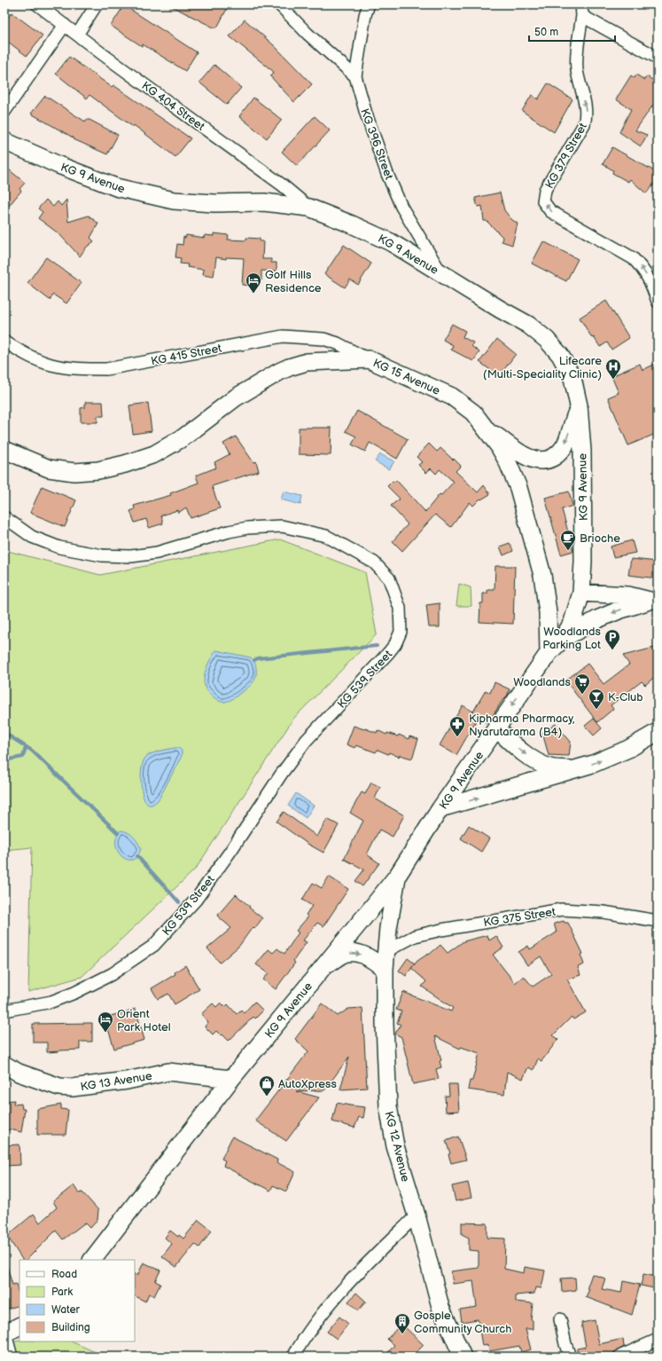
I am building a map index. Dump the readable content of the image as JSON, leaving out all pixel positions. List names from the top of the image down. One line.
{"streets":{"main road":["KG 9 Avenue","KG 15 Avenue","KG 13 Avenue","KG 12 Avenue"],"street":["KG 404 Street","KG 396 Street","KG 379 Street","KG 415 Street","KG 539 Street","KG 375 Street"]},"crossings":[["KG 404 Street","KG 9 Avenue"],["KG 396 Street","KG 9 Avenue"],["KG 9 Avenue","KG 15 Avenue"],["KG 9 Avenue","KG 13 Avenue"],["KG 9 Avenue","KG 12 Avenue"],["KG 415 Street","KG 15 Avenue"],["KG 375 Street","KG 12 Avenue"]],"one_way":["KG 379 Street"],"places":{"hotel":["Golf Hills Residence","Orient Park Hotel"],"hospital":["Lifecare (Multi-Speciality Clinic)"],"cafe":["Brioche"],"parking":["Woodlands Parking Lot"],"supermarket":["Woodlands"],"bar":["K-Club"],"pharmacy":["Kipharma Pharmacy, Nyarutarama (B4)"],"shop":["AutoXpress"],"building":["Gosple Community Church"]},"legend":["Road","Park","Water","Building"],"scale_bar":"50 m"}
